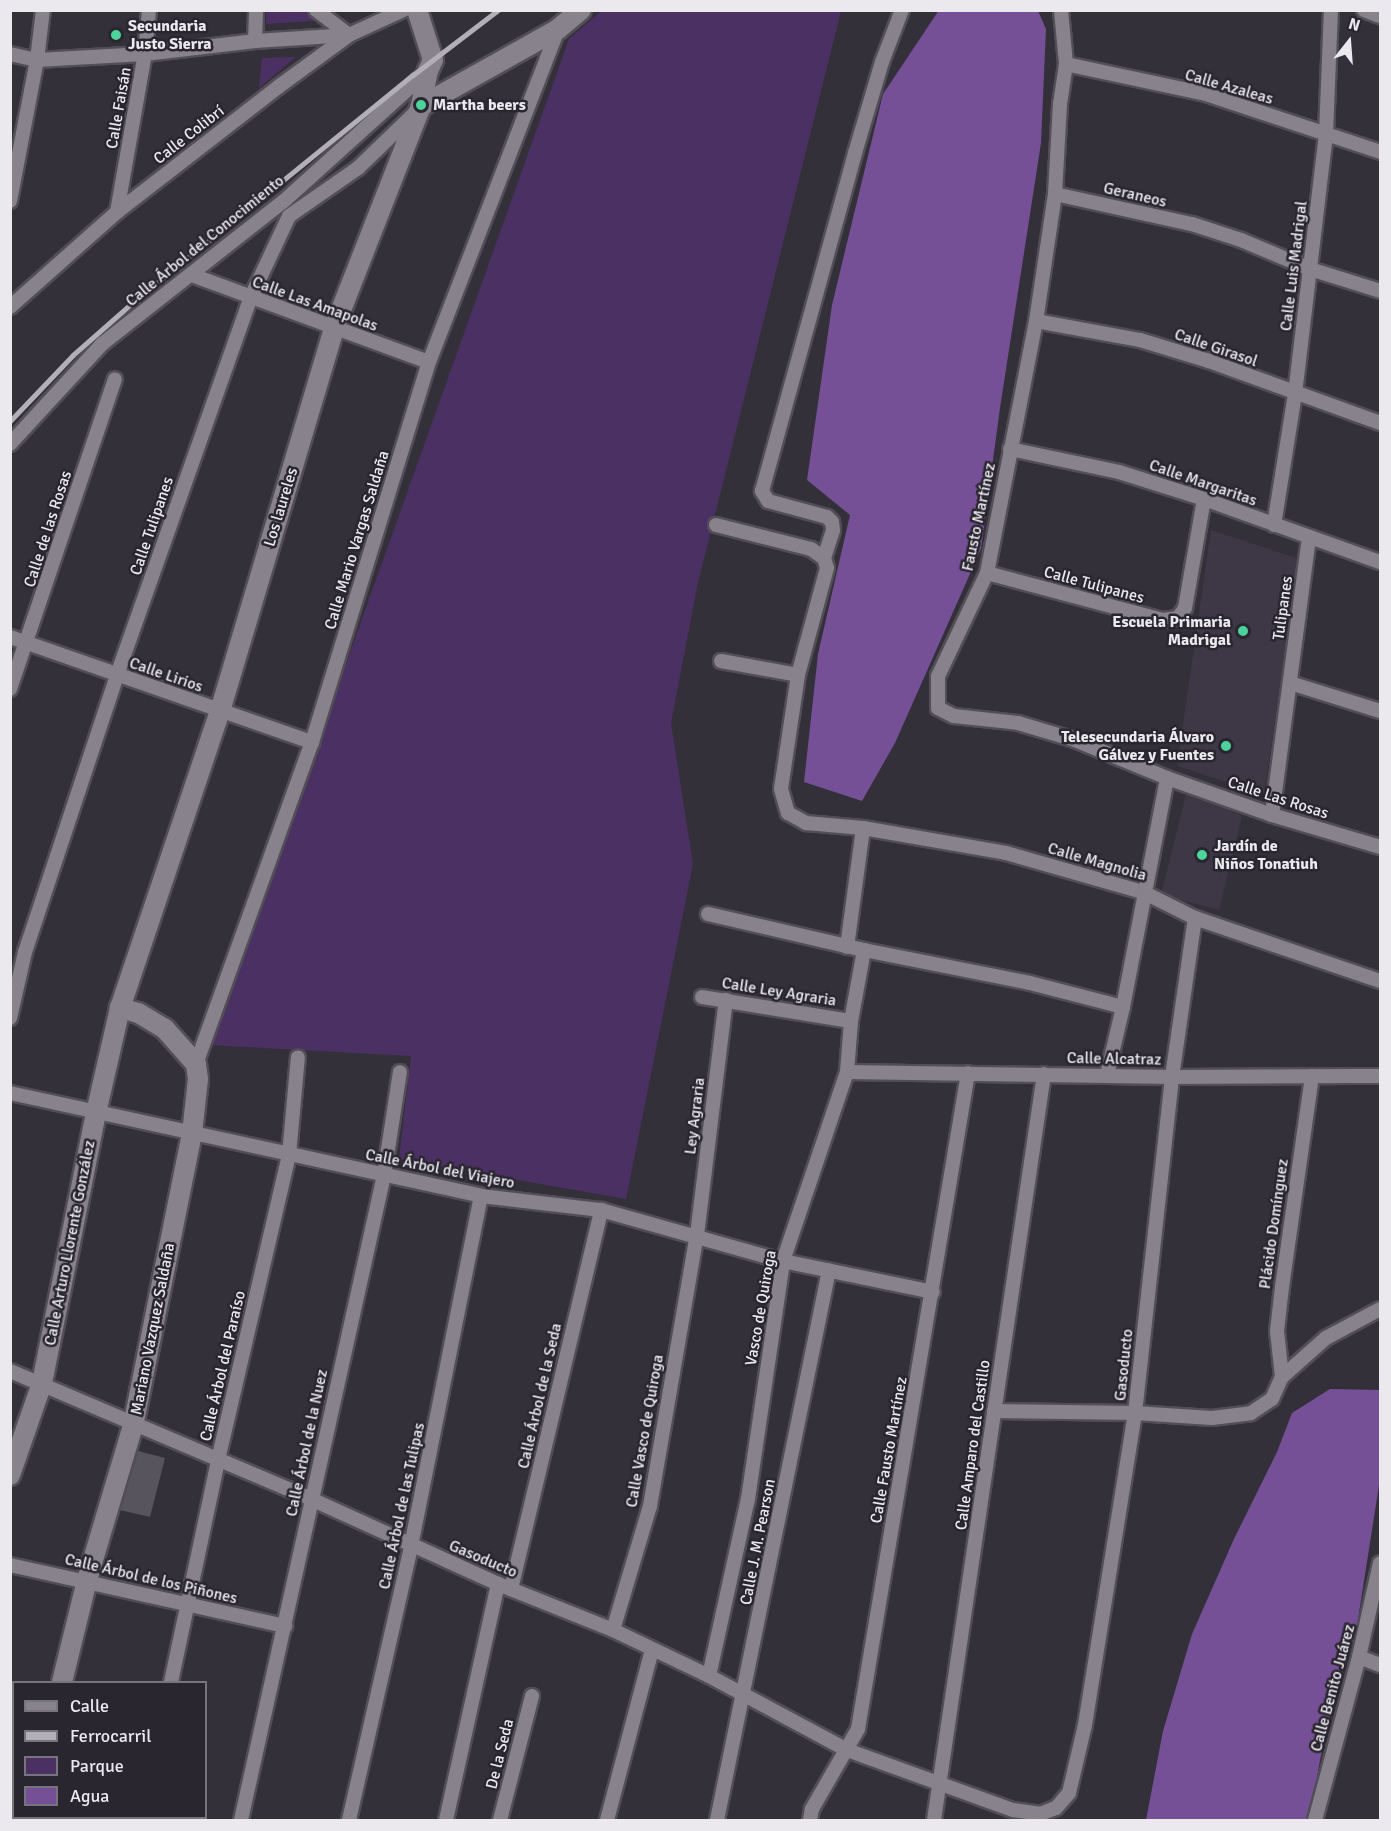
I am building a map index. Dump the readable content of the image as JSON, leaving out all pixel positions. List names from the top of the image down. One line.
{"streets":{"street":["Calle Azaleas","Calle Faisán","Calle Colibrí","Geraneos","Calle Árbol del Conocimiento","Calle Luis Madrigal","Calle Las Amapolas","Calle Girasol","Calle Margaritas","Los laureles","Fausto Martínez","Calle Tulipanes","Calle de las Rosas","Calle Mario Vargas Saldaña","Tulipanes","Calle Lirios","Calle Las Rosas","Calle Magnolia","Calle Ley Agraria","Calle Alcatraz","Ley Agraria","Calle Árbol del Viajero","Plácido Domínguez","Calle Arturo Llorente González","Vasco de Quiroga","Mariano Vazquez Saldaña","Gasoducto","Calle Árbol del Paraíso","Calle Árbol de la Seda","Calle Vasco de Quiroga","Calle Árbol de la Nuez","Calle Amparo del Castillo","Calle Fausto Martínez","Calle Árbol de las Tulipas","Calle J. M. Pearson","Calle Árbol de los Piñones","Calle Benito Juárez","De la Seda"]},"crossings":[["Calle Azaleas","Calle Luis Madrigal"],["Calle Faisán","Calle Colibrí"],["Geraneos","Calle Luis Madrigal"],["Geraneos","Fausto Martínez"],["Calle Árbol del Conocimiento","Calle Las Amapolas"],["Calle Árbol del Conocimiento","Los laureles"],["Calle Luis Madrigal","Calle Girasol"],["Calle Luis Madrigal","Calle Margaritas"],["Calle Las Amapolas","Los laureles"],["Calle Las Amapolas","Calle Tulipanes"],["Calle Las Amapolas","Calle Mario Vargas Saldaña"],["Calle Girasol","Fausto Martínez"],["Calle Margaritas","Fausto Martínez"],["Calle Margaritas","Calle Tulipanes"],["Calle Margaritas","Tulipanes"],["Los laureles","Calle Tulipanes"],["Los laureles","Calle Lirios"],["Los laureles","Calle Arturo Llorente González"],["Fausto Martínez","Calle Tulipanes"],["Fausto Martínez","Calle Las Rosas"],["Calle Tulipanes","Calle Lirios"],["Calle de las Rosas","Calle Lirios"],["Calle Mario Vargas Saldaña","Calle Lirios"],["Calle Mario Vargas Saldaña","Mariano Vazquez Saldaña"],["Calle Magnolia","Gasoducto"],["Calle Ley Agraria","Ley Agraria"],["Calle Ley Agraria","Vasco de Quiroga"],["Calle Alcatraz","Plácido Domínguez"],["Calle Alcatraz","Vasco de Quiroga"],["Calle Alcatraz","Gasoducto"],["Calle Alcatraz","Calle Amparo del Castillo"],["Calle Alcatraz","Calle Fausto Martínez"],["Ley Agraria","Calle Árbol del Viajero"],["Ley Agraria","Calle Vasco de Quiroga"],["Calle Árbol del Viajero","Calle Arturo Llorente González"],["Calle Árbol del Viajero","Vasco de Quiroga"],["Calle Árbol del Viajero","Mariano Vazquez Saldaña"],["Calle Árbol del Viajero","Calle Árbol del Paraíso"],["Calle Árbol del Viajero","Calle Árbol de la Seda"],["Calle Árbol del Viajero","Calle Vasco de Quiroga"],["Calle Árbol del Viajero","Calle Árbol de la Nuez"],["Calle Árbol del Viajero","Calle Fausto Martínez"],["Calle Árbol del Viajero","Calle Árbol de las Tulipas"],["Calle Árbol del Viajero","Calle J. M. Pearson"],["Calle Arturo Llorente González","Gasoducto"],["Vasco de Quiroga","Gasoducto"],["Mariano Vazquez Saldaña","Gasoducto"],["Mariano Vazquez Saldaña","Calle Árbol de los Piñones"],["Gasoducto","Calle Árbol del Paraíso"],["Gasoducto","Calle Árbol de la Seda"],["Gasoducto","Calle Vasco de Quiroga"],["Gasoducto","Calle Árbol de la Nuez"],["Gasoducto","Calle Amparo del Castillo"],["Gasoducto","Calle Fausto Martínez"],["Gasoducto","Calle Árbol de las Tulipas"],["Gasoducto","Calle J. M. Pearson"],["Calle Árbol del Paraíso","Calle Árbol de los Piñones"],["Calle Árbol de la Nuez","Calle Árbol de los Piñones"]],"places":["Secundaria Justo Sierra","Martha beers","Escuela Primaria Madrigal","Telesecundaria Álvaro Gálvez y Fuentes","Jardín de Niños Tonatiuh"],"legend":["Calle","Ferrocarril","Parque","Agua"],"north":"top"}
